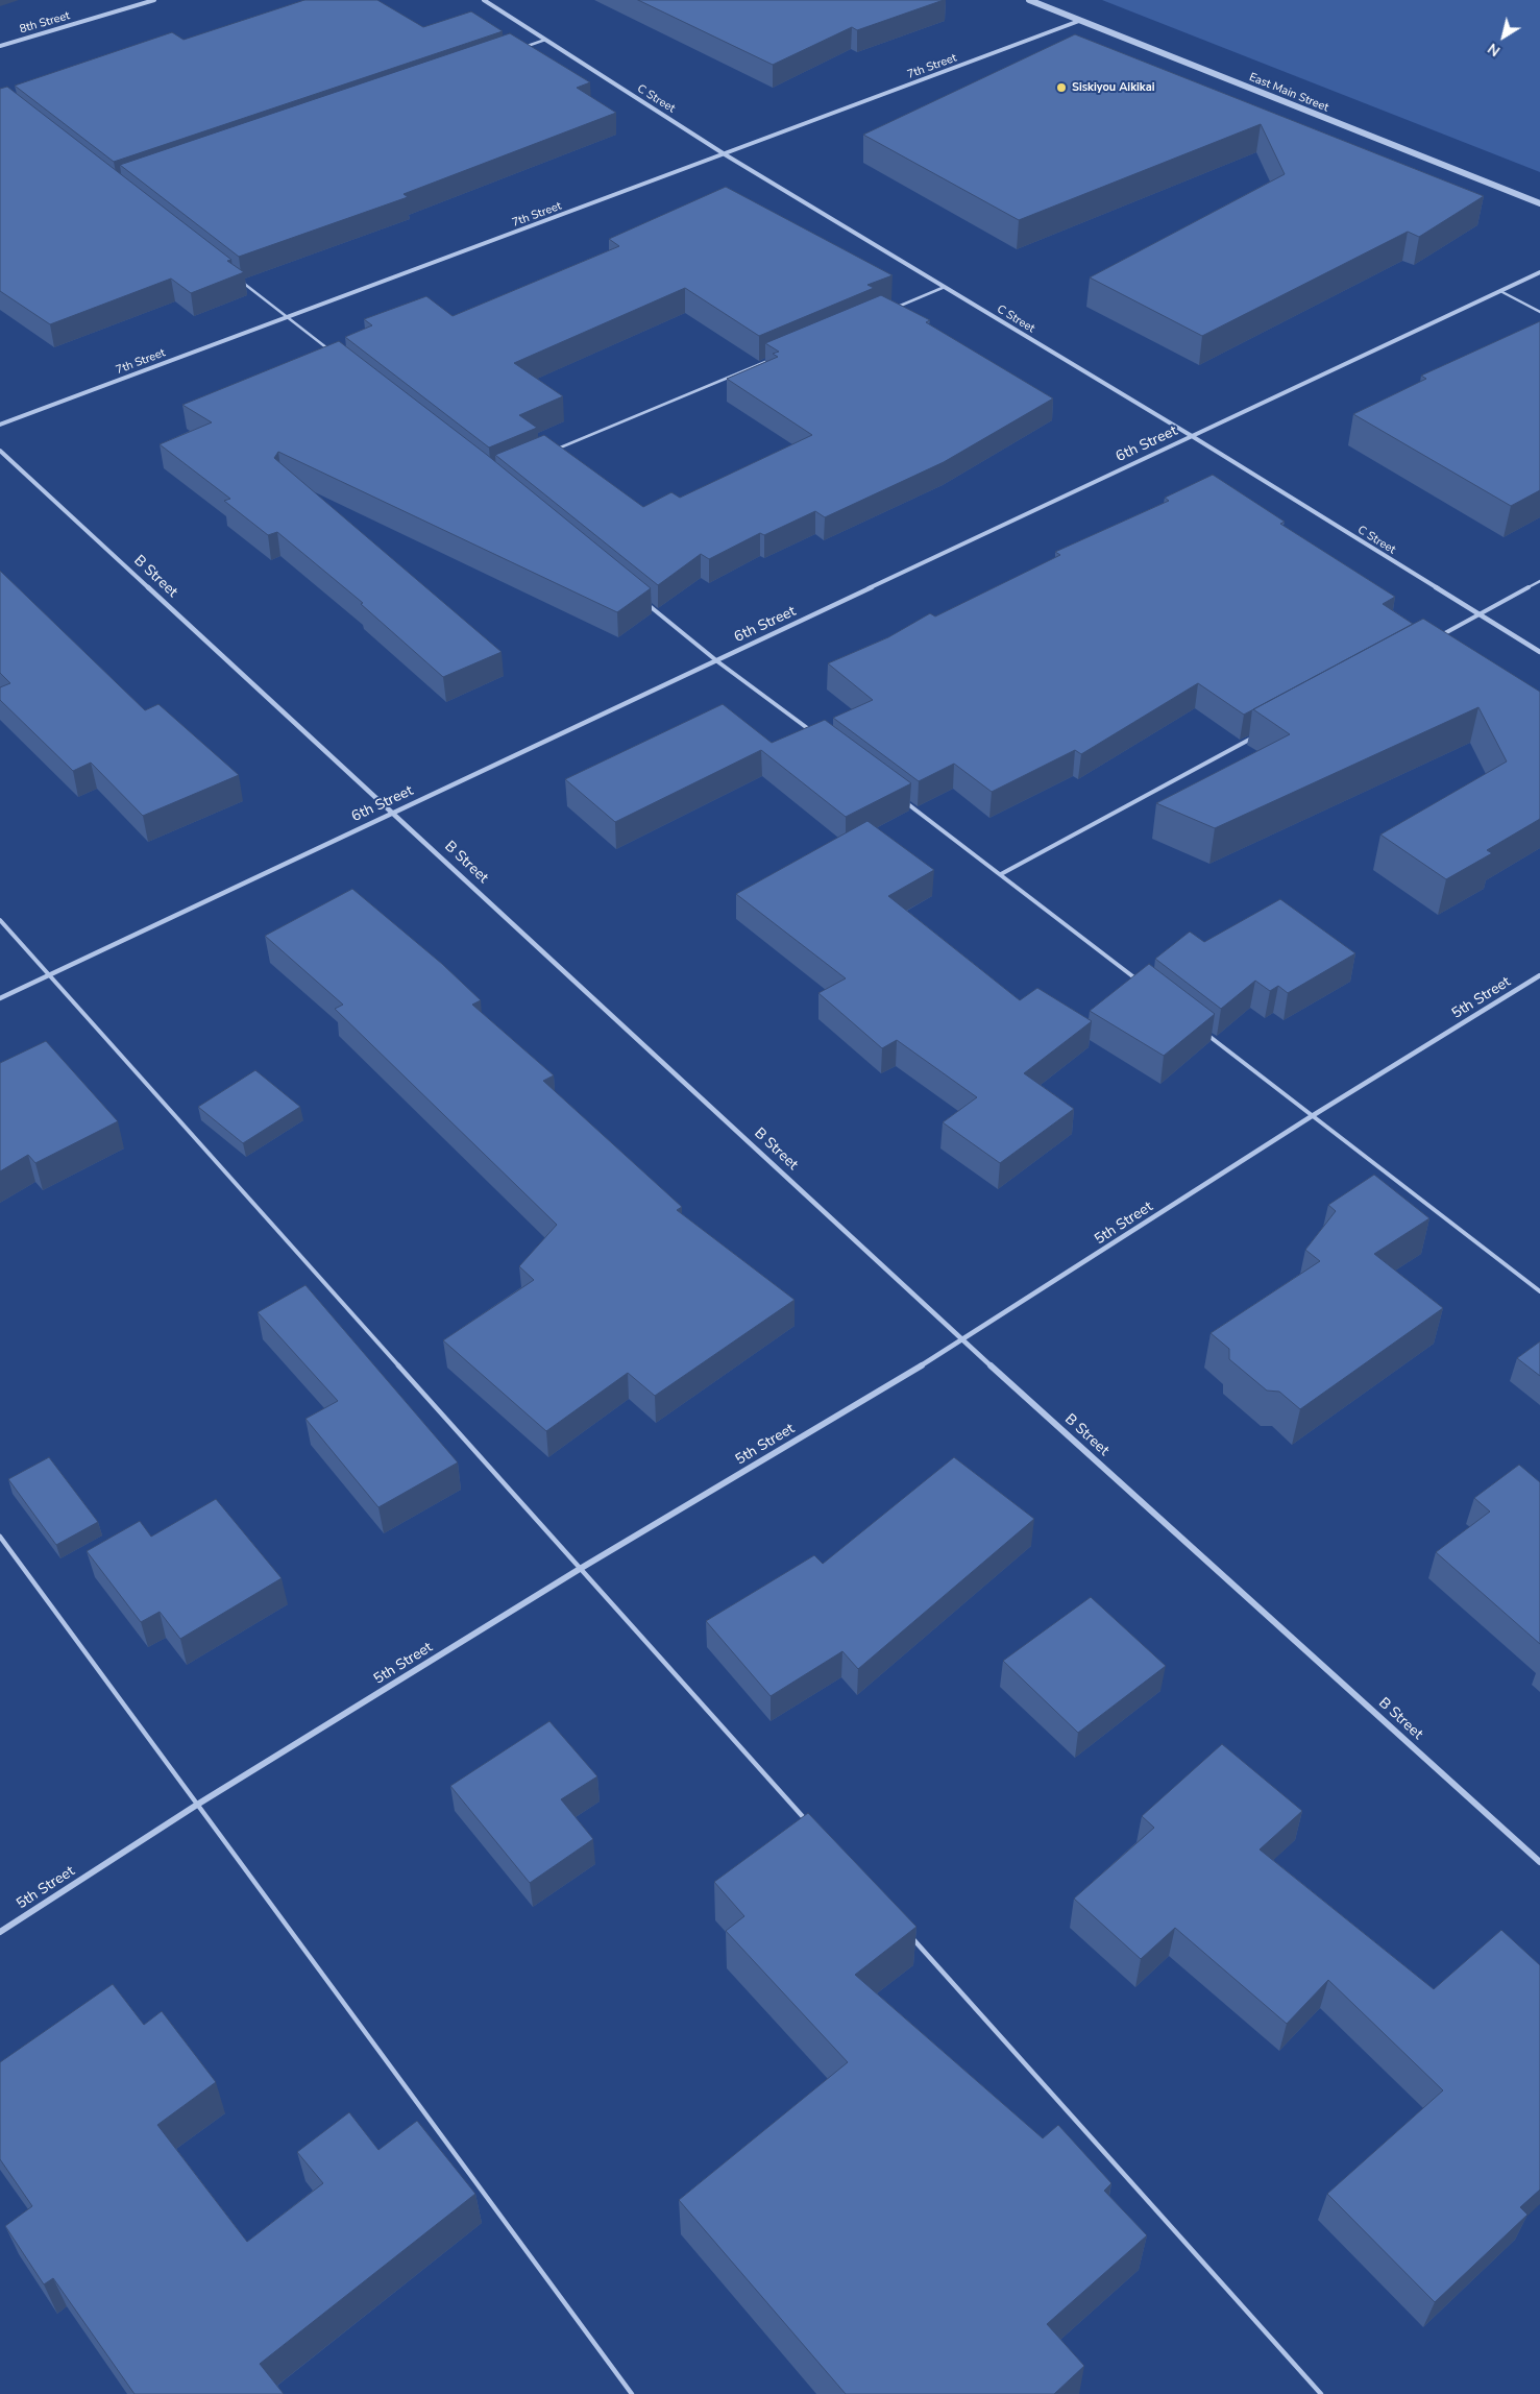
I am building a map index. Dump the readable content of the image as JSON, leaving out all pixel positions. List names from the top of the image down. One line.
{"streets":{"street":["8th Street","7th Street","East Main Street","C Street","6th Street","B Street","5th Street"]},"crossings":[["7th Street","East Main Street"],["7th Street","C Street"],["C Street","6th Street"],["6th Street","B Street"],["B Street","5th Street"]],"places":["Siskiyou Aikikai"],"north":"bottom left"}
